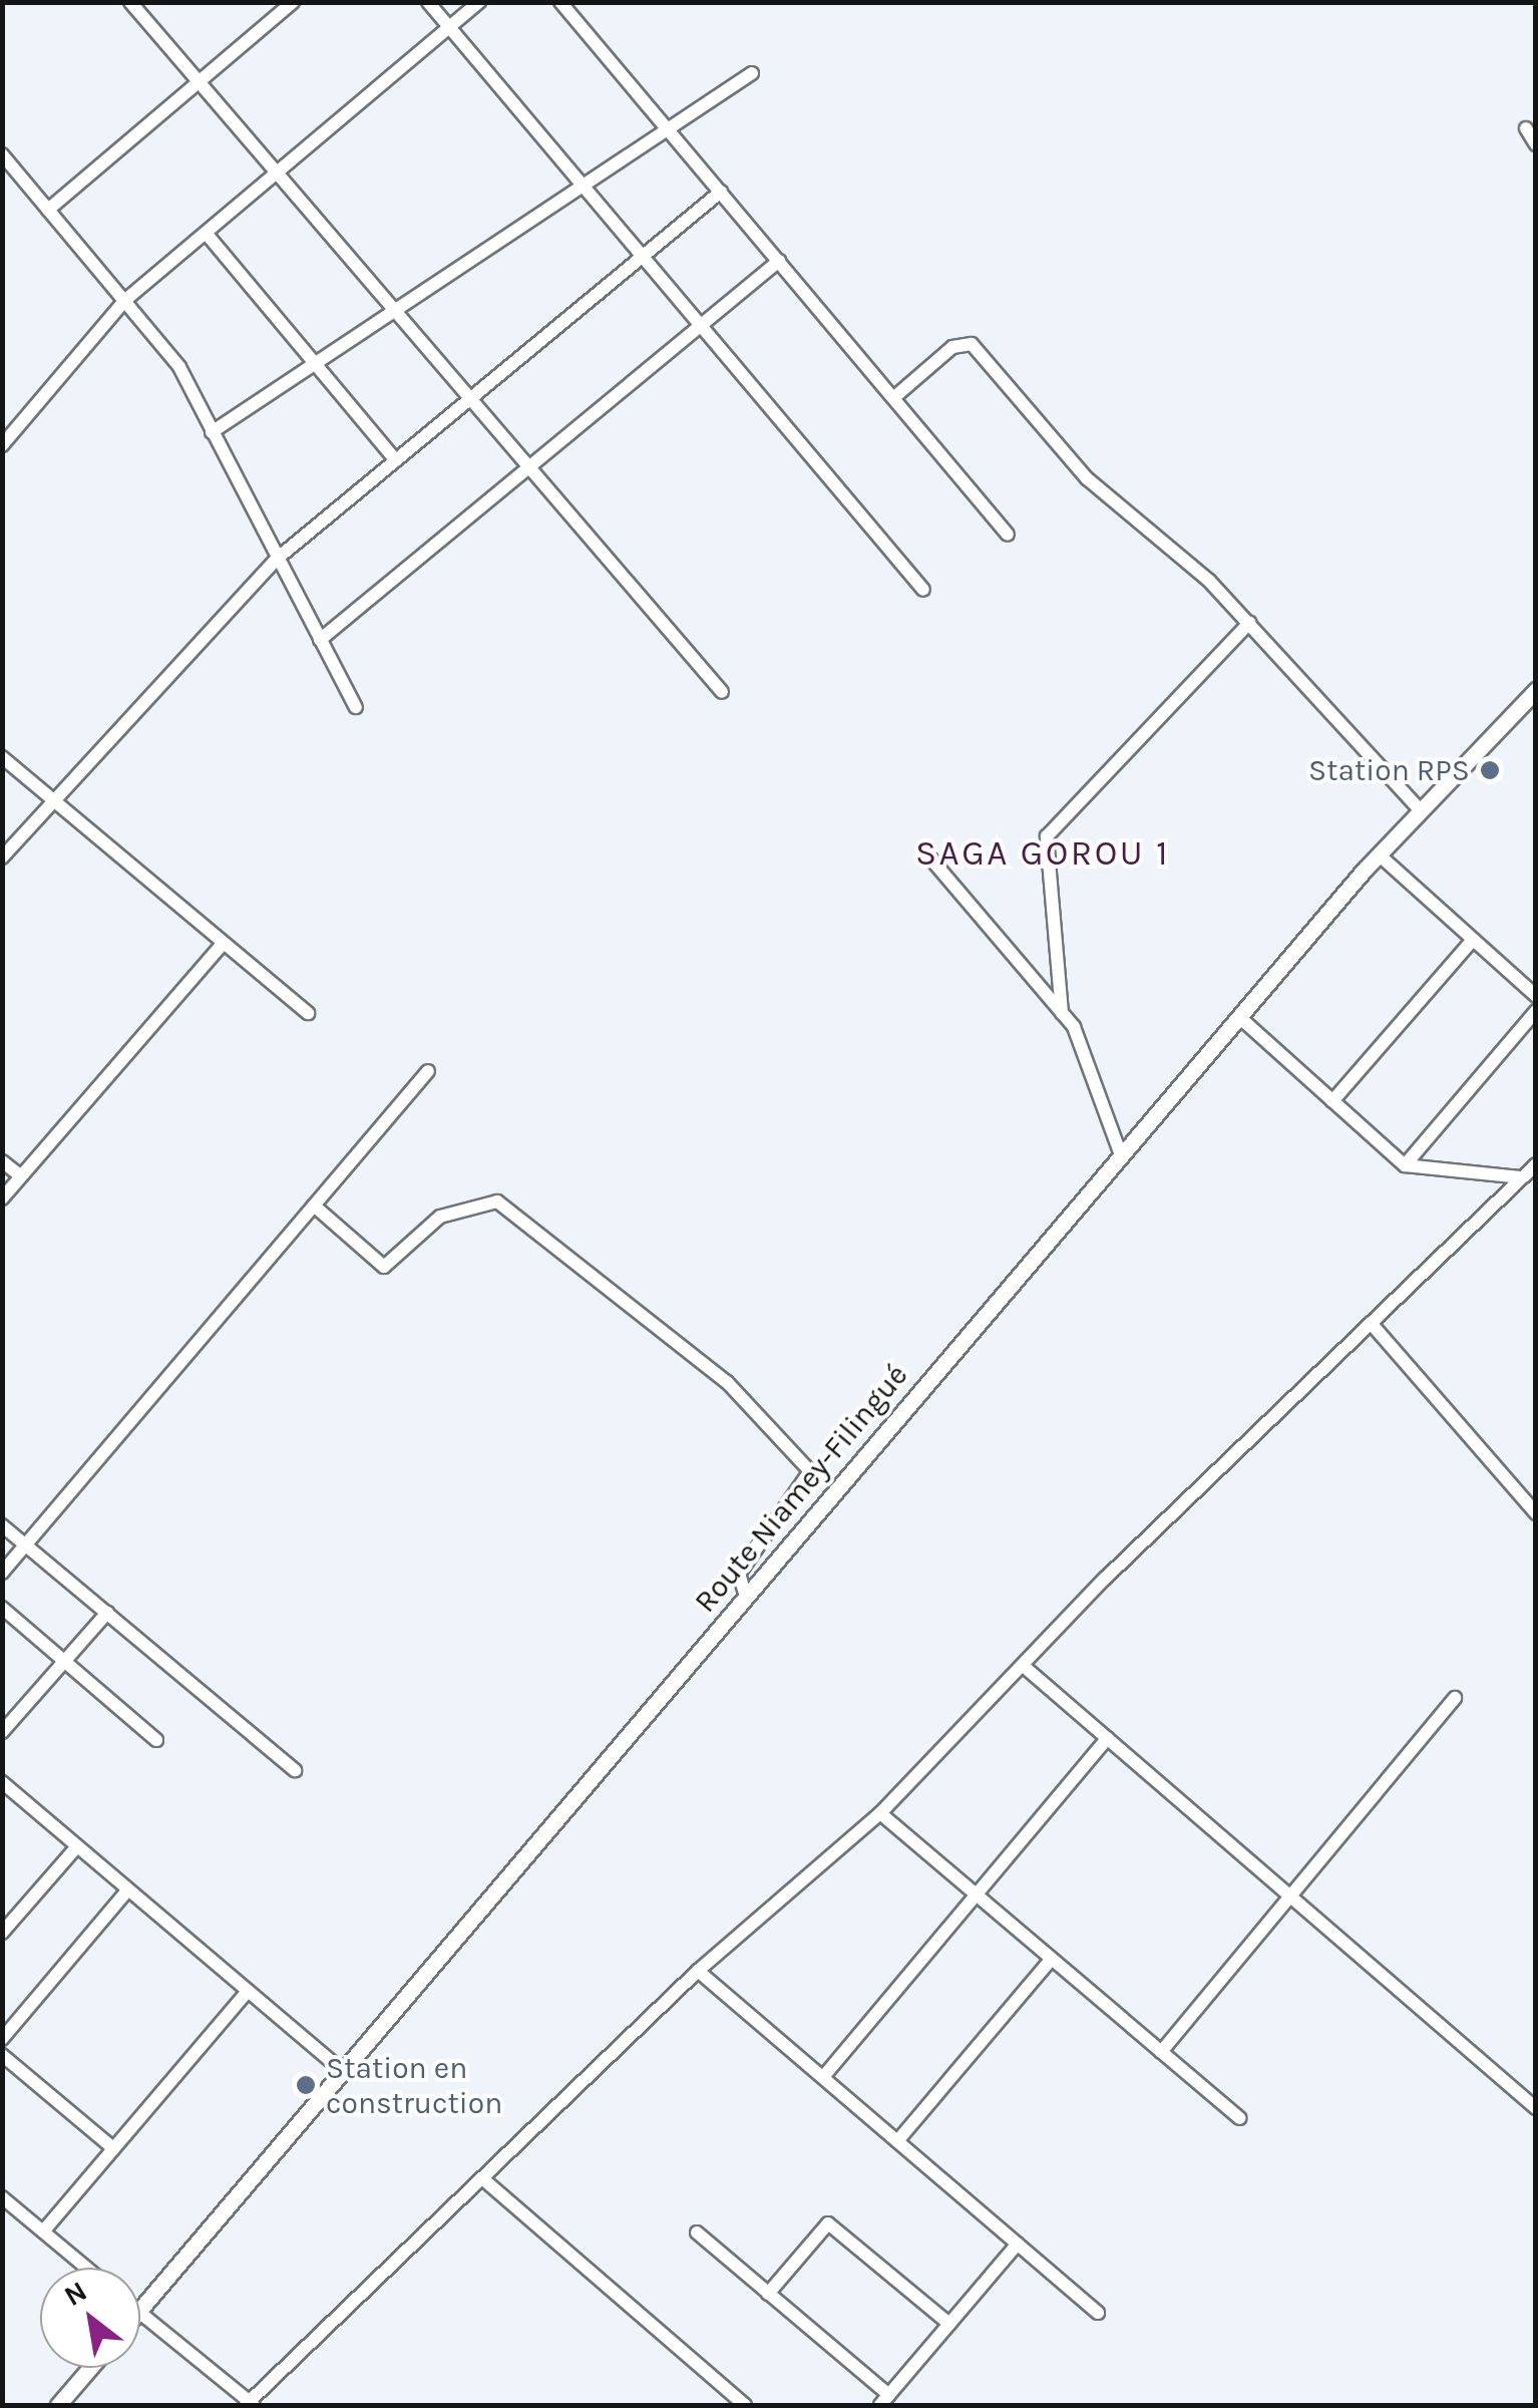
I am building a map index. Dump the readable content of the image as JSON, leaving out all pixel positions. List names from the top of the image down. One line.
{"streets":{"main road":["Route Niamey-Filingué"]},"districts":["SAGA GOROU 1"],"places":["Station RPS","Station en construction"],"north":"top left"}
